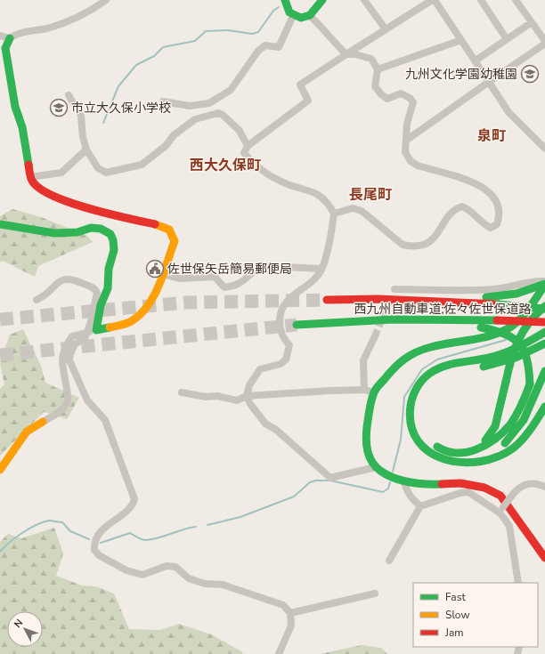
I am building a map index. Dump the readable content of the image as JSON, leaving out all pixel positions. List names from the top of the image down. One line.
{"streets":{"main road":["西九州自動車道;佐々佐世保道路"]},"districts":["泉町","西大久保町","長尾町"],"places":{"school or university":["九州文化学園幼稚園","市立大久保小学校"],"public building":["佐世保矢岳簡易郵便局"]},"legend":["Fast","Slow","Jam"],"north":"top left"}
